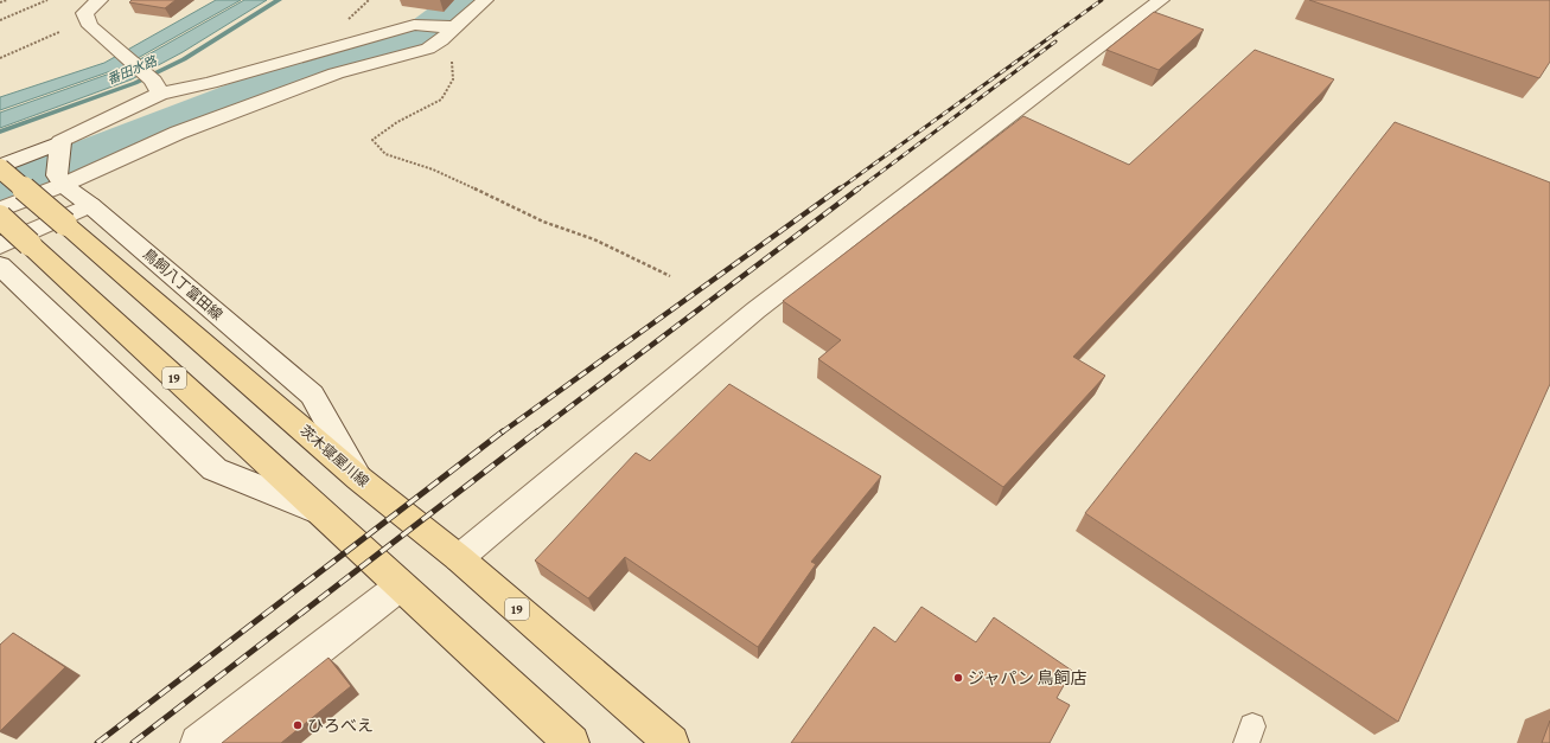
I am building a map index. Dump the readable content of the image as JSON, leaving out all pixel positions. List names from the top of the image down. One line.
{"streets":{"main road":["19","茨木寝屋川線"],"street":["鳥飼八丁富田線"]},"crossings":[["鳥飼八丁富田線","茨木寝屋川線"]],"water":["番田水路"],"places":["ジャパン 鳥飼店","ひろべえ"]}
